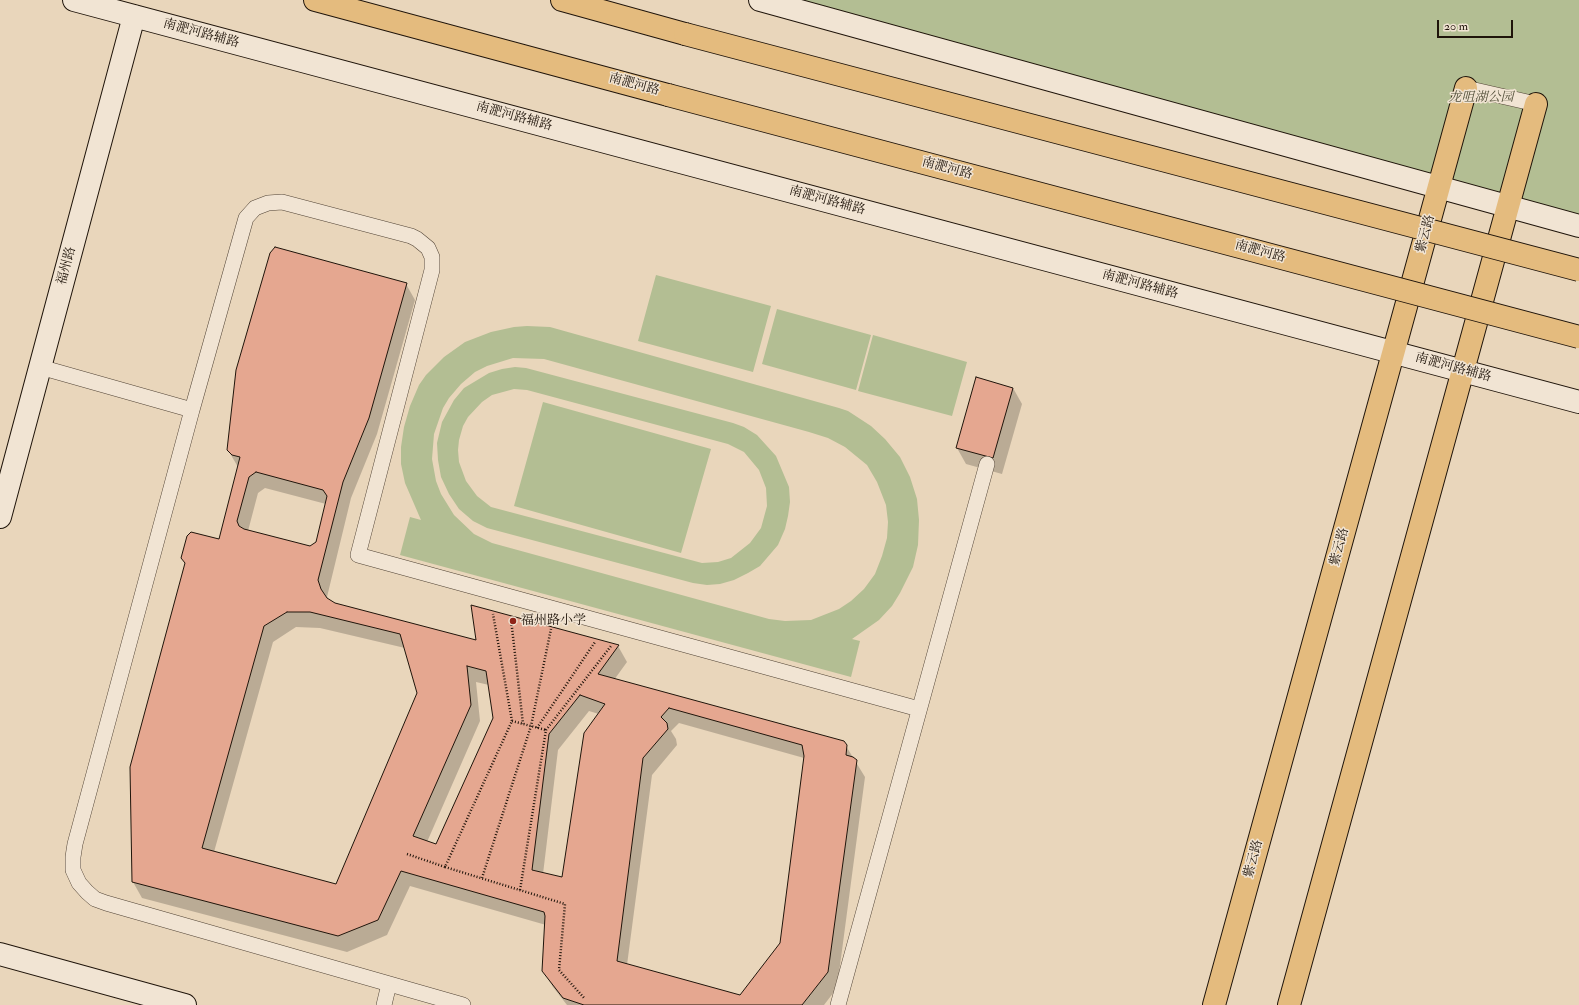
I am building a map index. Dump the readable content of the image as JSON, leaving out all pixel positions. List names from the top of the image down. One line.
{"streets":{"main road":["南淝河路","紫云路"],"street":["南淝河路辅路","福州路"]},"crossings":[["南淝河路辅路","紫云路"],["南淝河路辅路","福州路"]],"parks":["龙咀湖公园"],"places":["福州路小学"],"scale_bar":"20 m"}
